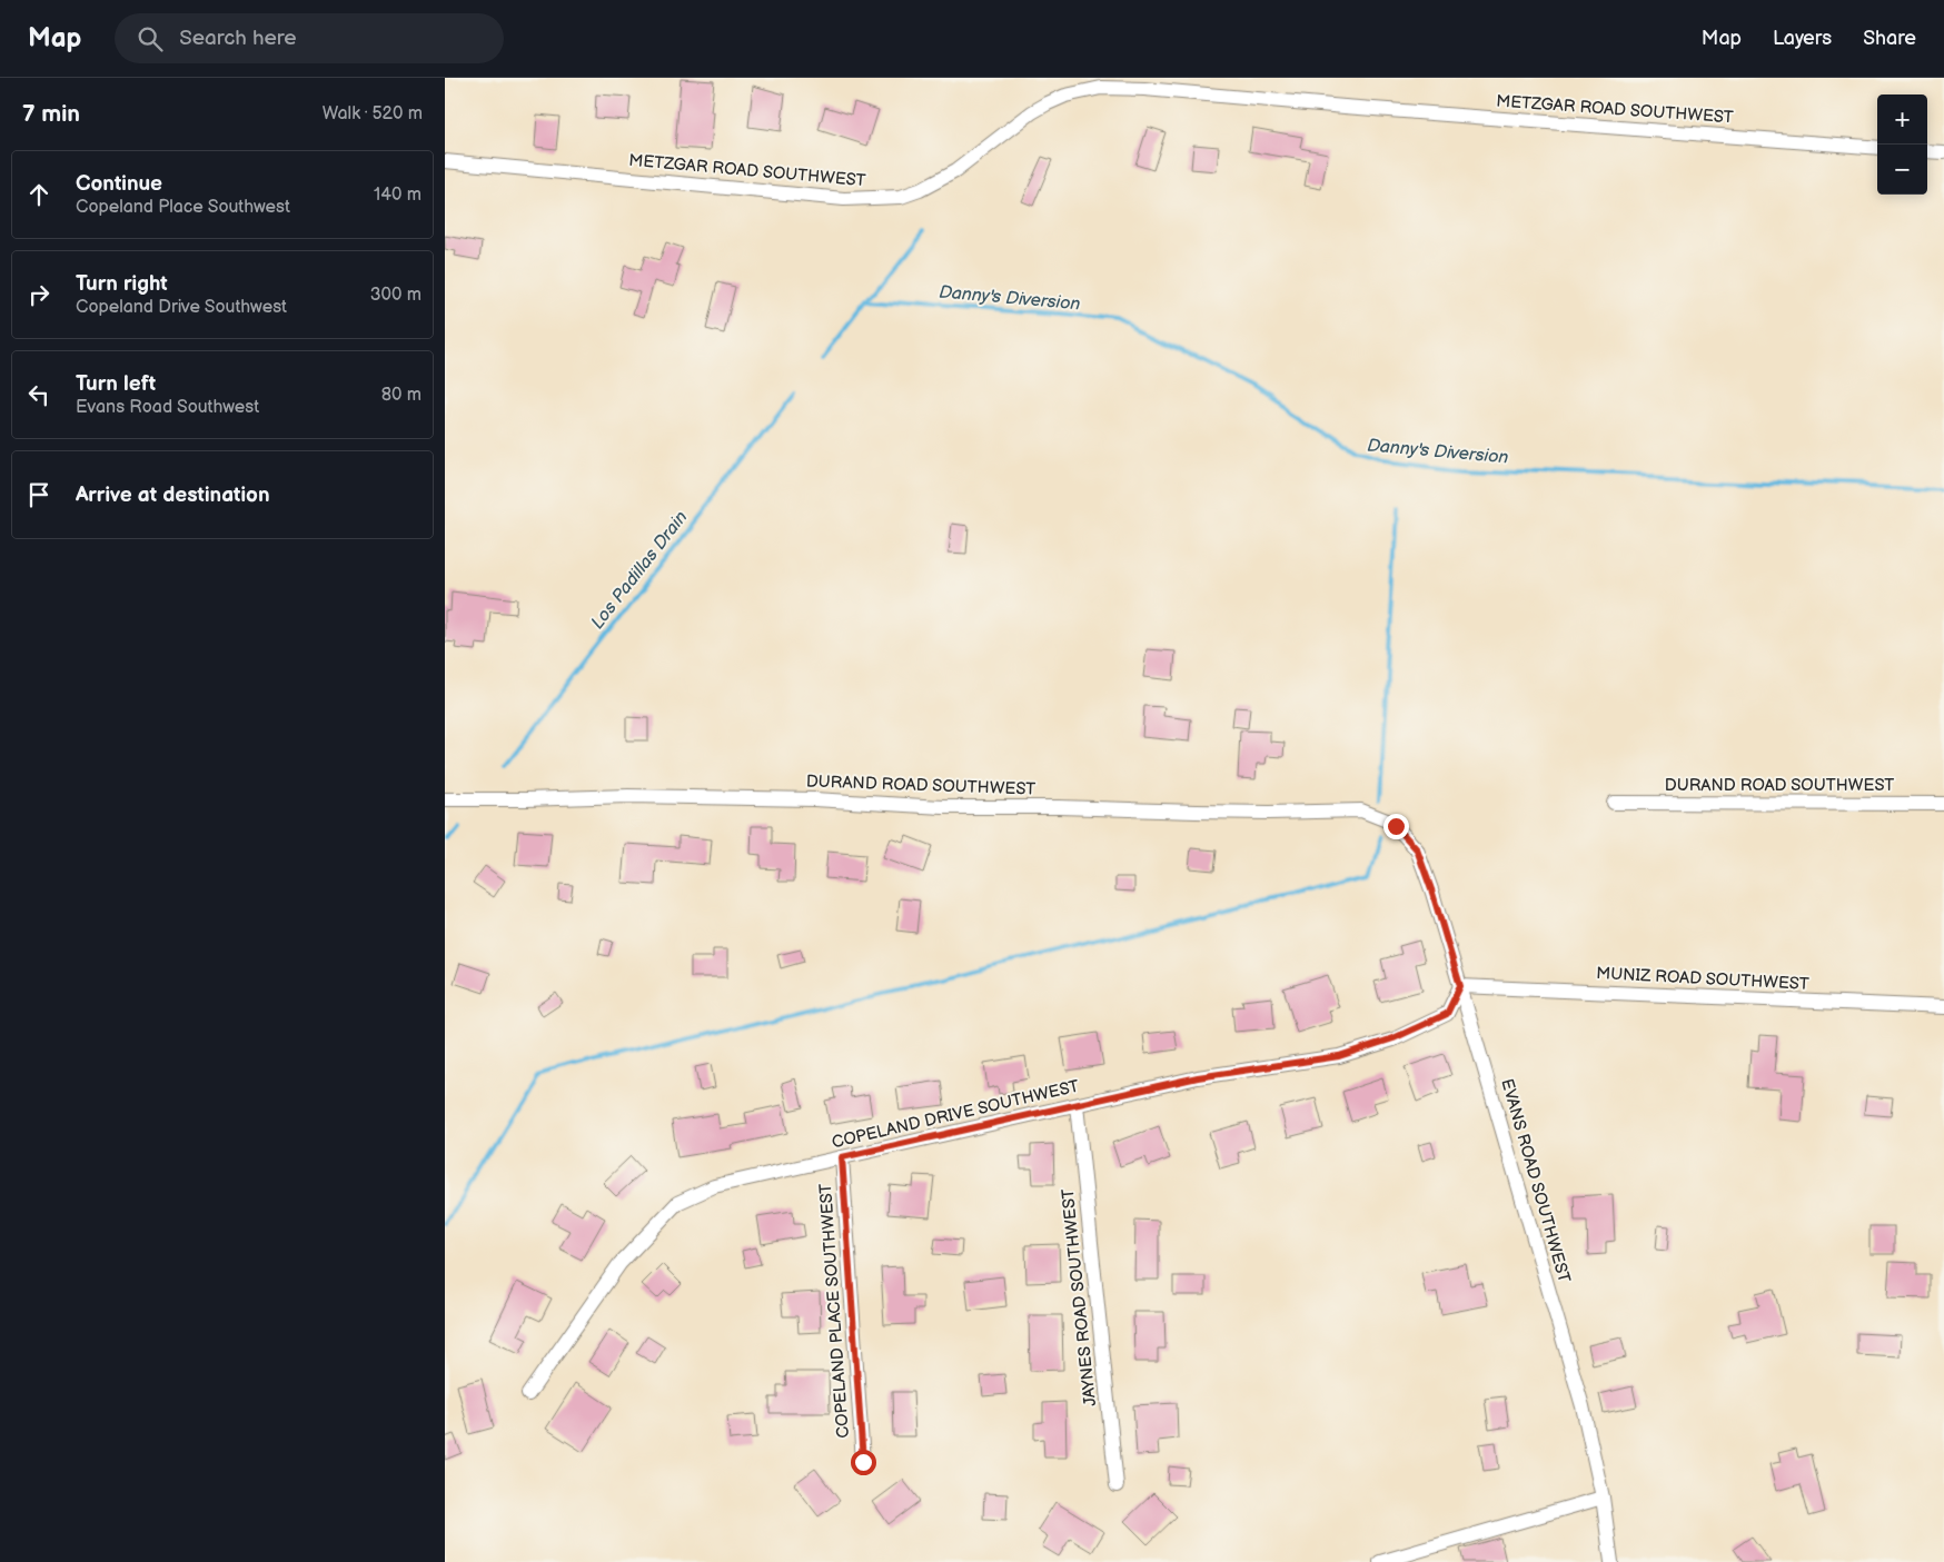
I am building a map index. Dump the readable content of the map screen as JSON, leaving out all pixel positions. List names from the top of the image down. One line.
{"streets":{"street":["METZGAR ROAD SOUTHWEST","DURAND ROAD SOUTHWEST","MUNIZ ROAD SOUTHWEST","COPELAND DRIVE SOUTHWEST","EVANS ROAD SOUTHWEST","JAYNES ROAD SOUTHWEST","COPELAND PLACE SOUTHWEST"]},"crossings":[["DURAND ROAD SOUTHWEST","EVANS ROAD SOUTHWEST"],["MUNIZ ROAD SOUTHWEST","COPELAND DRIVE SOUTHWEST"],["MUNIZ ROAD SOUTHWEST","EVANS ROAD SOUTHWEST"],["COPELAND DRIVE SOUTHWEST","EVANS ROAD SOUTHWEST"],["COPELAND DRIVE SOUTHWEST","JAYNES ROAD SOUTHWEST"],["COPELAND DRIVE SOUTHWEST","COPELAND PLACE SOUTHWEST"]],"water":["Danny's Diversion","Los Padillas Drain"],"page":{"header":"Map","search":"Search here","nav":["Map","Layers","Share"],"heading":["7 min","Walk · 520 m"],"map_buttons":["+","−"],"list":[["Continue","Copeland Place Southwest","140 m"],["Turn right","Copeland Drive Southwest","300 m"],["Turn left","Evans Road Southwest","80 m"],"Arrive at destination"]}}
